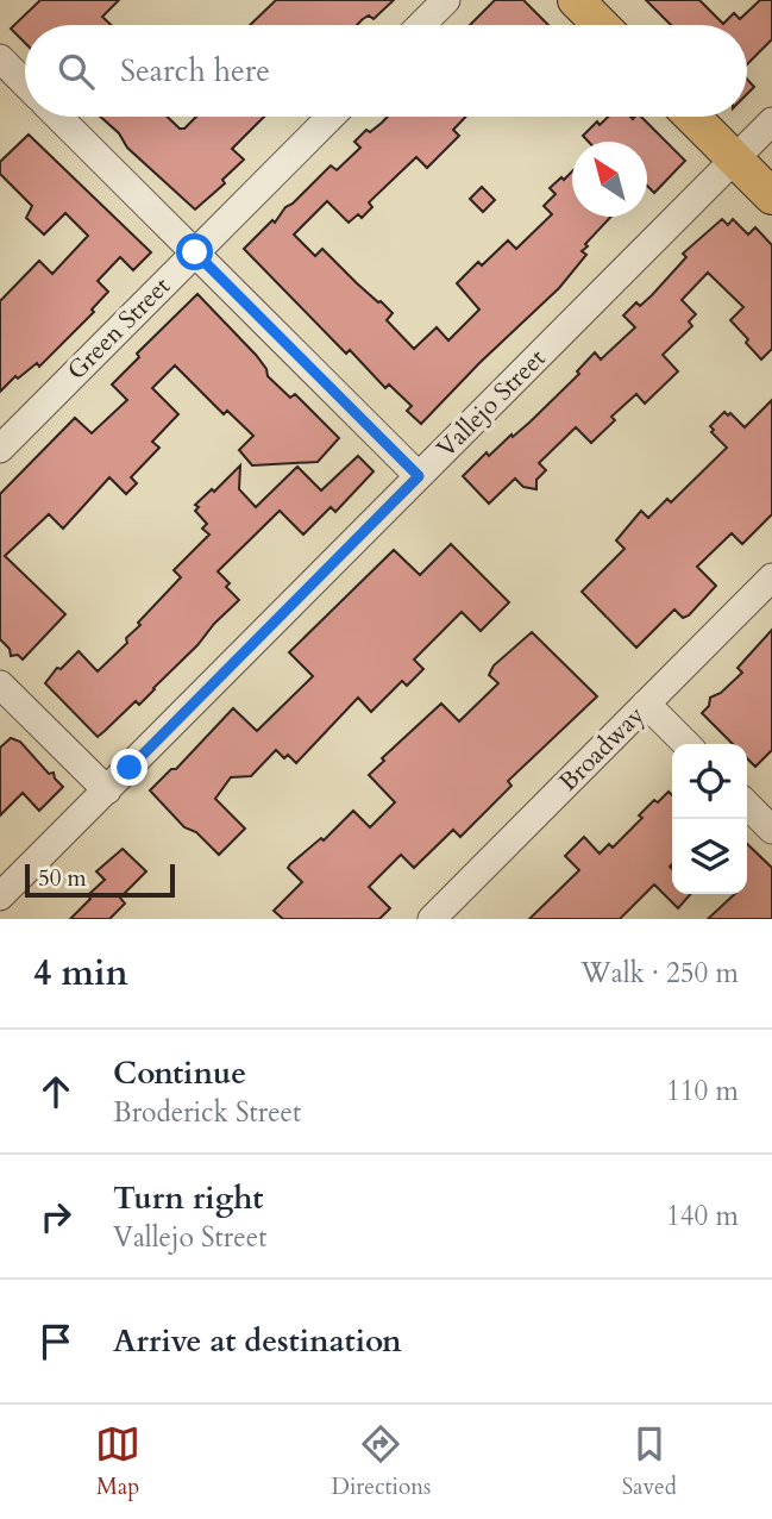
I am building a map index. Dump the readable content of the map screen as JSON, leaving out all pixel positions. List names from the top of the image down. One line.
{"streets":{"street":["Green Street","Vallejo Street","Broadway"]},"scale_bar":"50 m","north":"top left","page":{"search":"Search here","scale":"50 m","heading":["4 min","Walk · 250 m"],"list":[["Continue","Broderick Street","110 m"],["Turn right","Vallejo Street","140 m"],"Arrive at destination"],"nav":["Map","Directions","Saved"]}}
